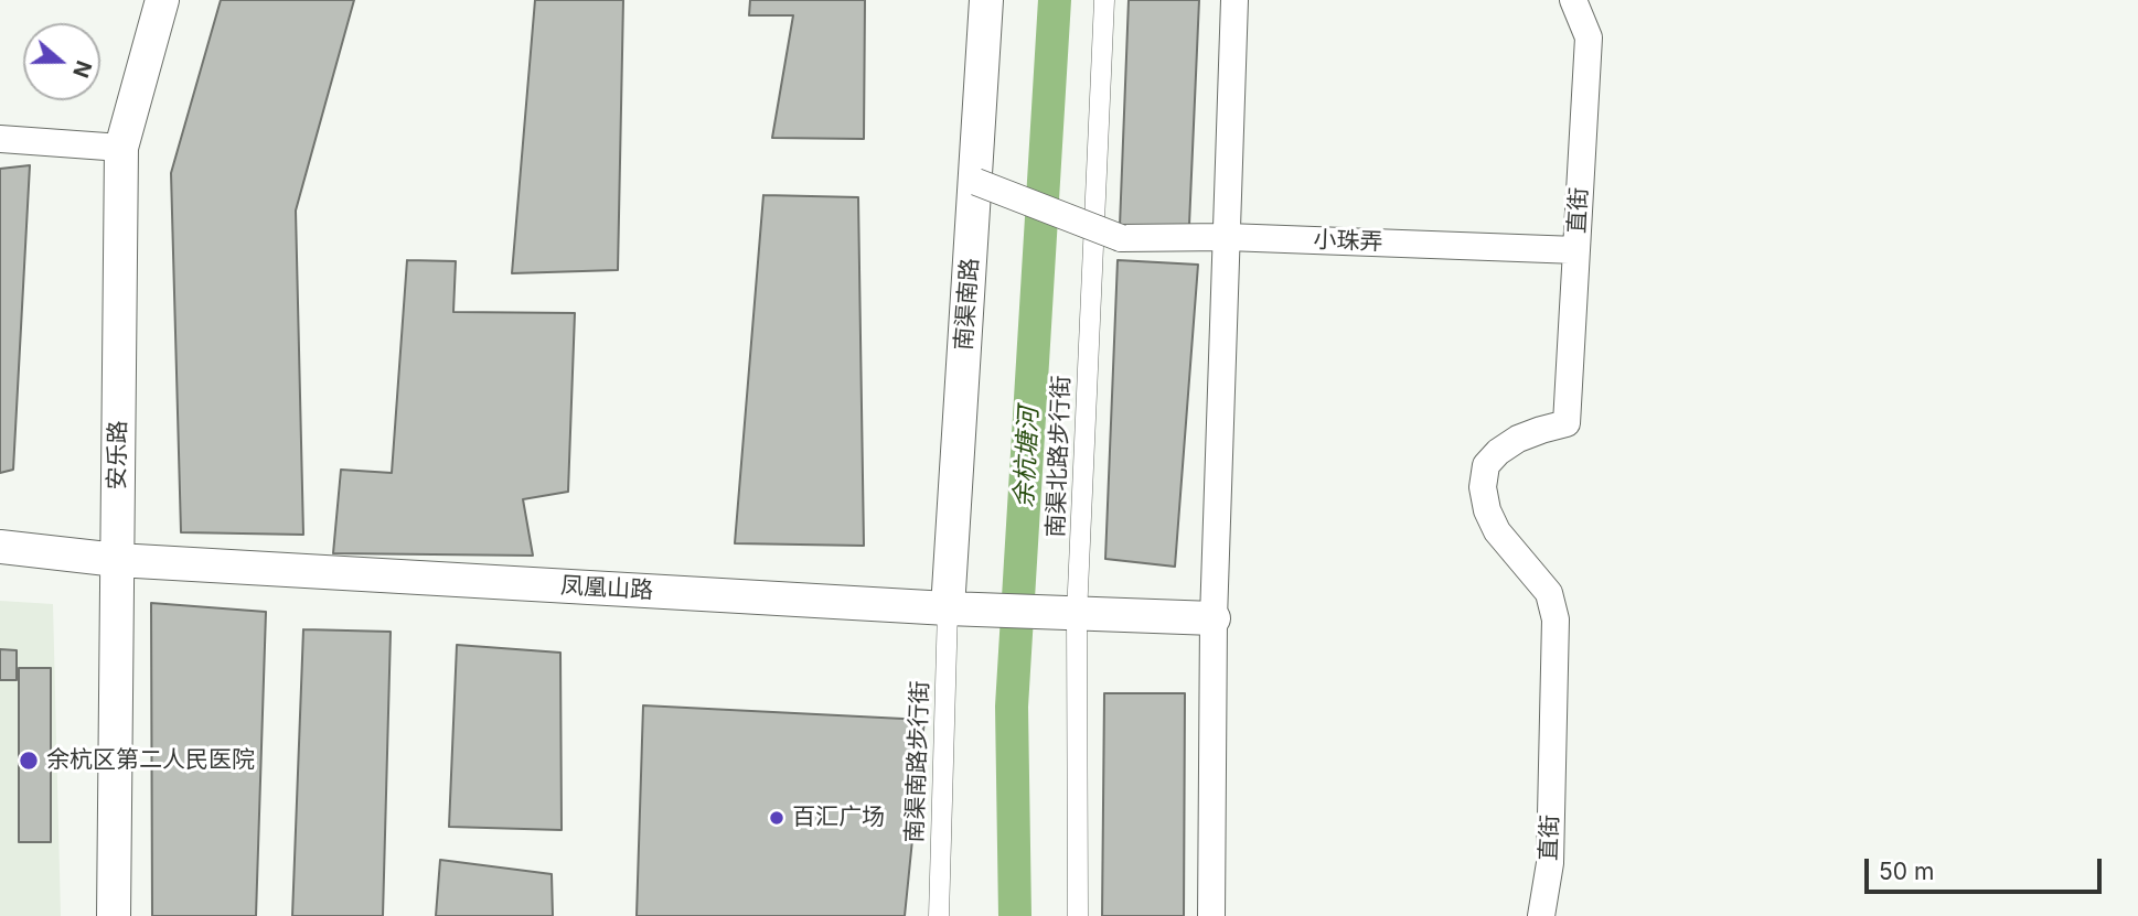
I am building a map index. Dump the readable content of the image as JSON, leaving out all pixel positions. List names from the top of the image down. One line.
{"streets":{"street":["直街","小珠弄","南渠南路","安乐路","南渠北路步行街","凤凰山路","南渠南路步行街"]},"crossings":[["直街","小珠弄"],["小珠弄","南渠南路"],["南渠南路","凤凰山路"],["南渠南路","南渠南路步行街"],["安乐路","凤凰山路"],["南渠北路步行街","凤凰山路"],["凤凰山路","南渠南路步行街"]],"water":["余杭塘河"],"places":["余杭区第二人民医院","百汇广场"],"scale_bar":"50 m","north":"right"}
